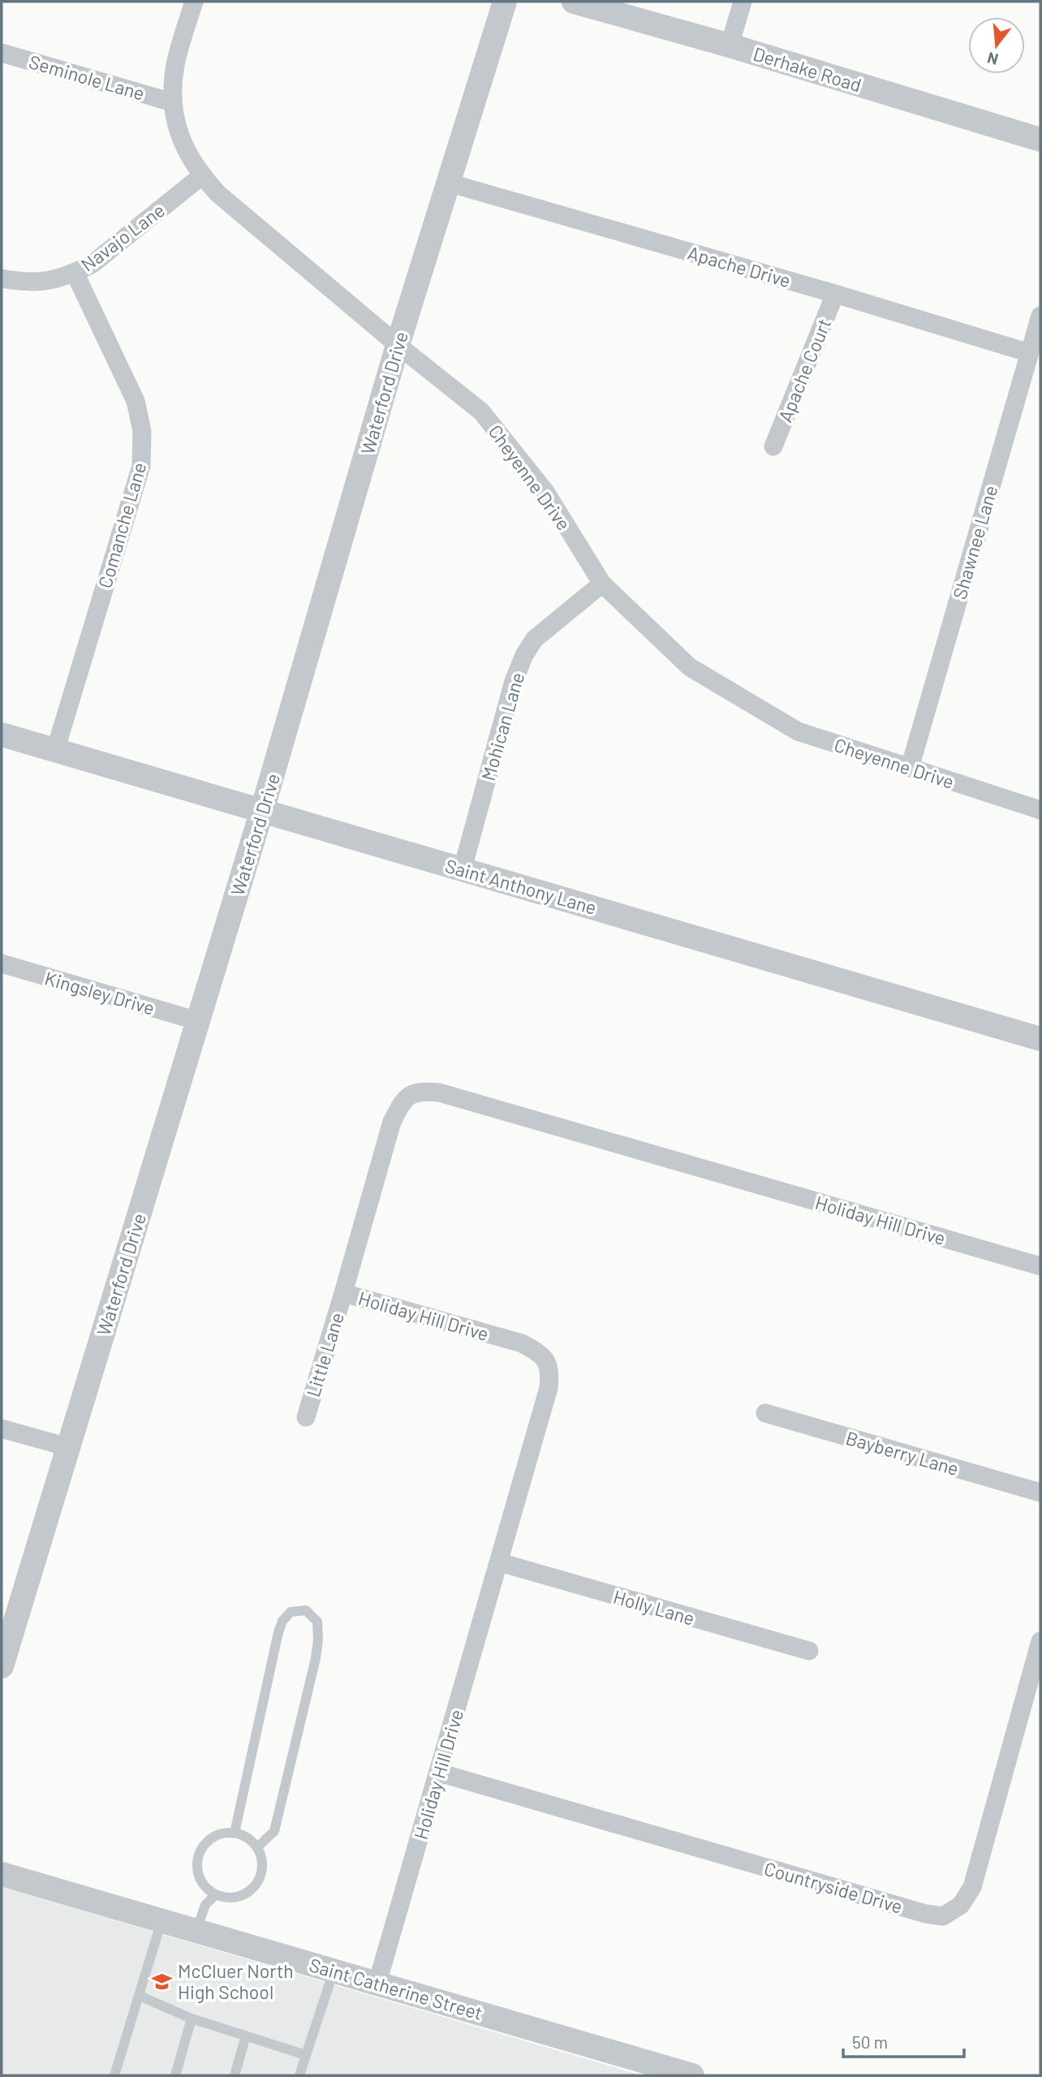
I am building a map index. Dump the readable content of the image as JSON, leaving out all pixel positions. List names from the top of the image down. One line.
{"streets":{"street":["Derhake Road","Seminole Lane","Navajo Lane","Apache Drive","Apache Court","Waterford Drive","Cheyenne Drive","Comanche Lane","Shawnee Lane","Mohican Lane","Saint Anthony Lane","Kingsley Drive","Holiday Hill Drive","Little Lane","Bayberry Lane","Holly Lane","Countryside Drive","Saint Catherine Street"]},"crossings":[["Seminole Lane","Cheyenne Drive"],["Navajo Lane","Cheyenne Drive"],["Navajo Lane","Comanche Lane"],["Apache Drive","Apache Court"],["Apache Drive","Waterford Drive"],["Apache Drive","Shawnee Lane"],["Waterford Drive","Cheyenne Drive"],["Waterford Drive","Saint Anthony Lane"],["Waterford Drive","Kingsley Drive"],["Cheyenne Drive","Shawnee Lane"],["Cheyenne Drive","Mohican Lane"],["Comanche Lane","Saint Anthony Lane"],["Mohican Lane","Saint Anthony Lane"],["Holiday Hill Drive","Little Lane"],["Holiday Hill Drive","Holly Lane"],["Holiday Hill Drive","Countryside Drive"],["Holiday Hill Drive","Saint Catherine Street"]],"places":{"school or university":["McCluer North High School"]},"scale_bar":"50 m","north":"bottom"}
